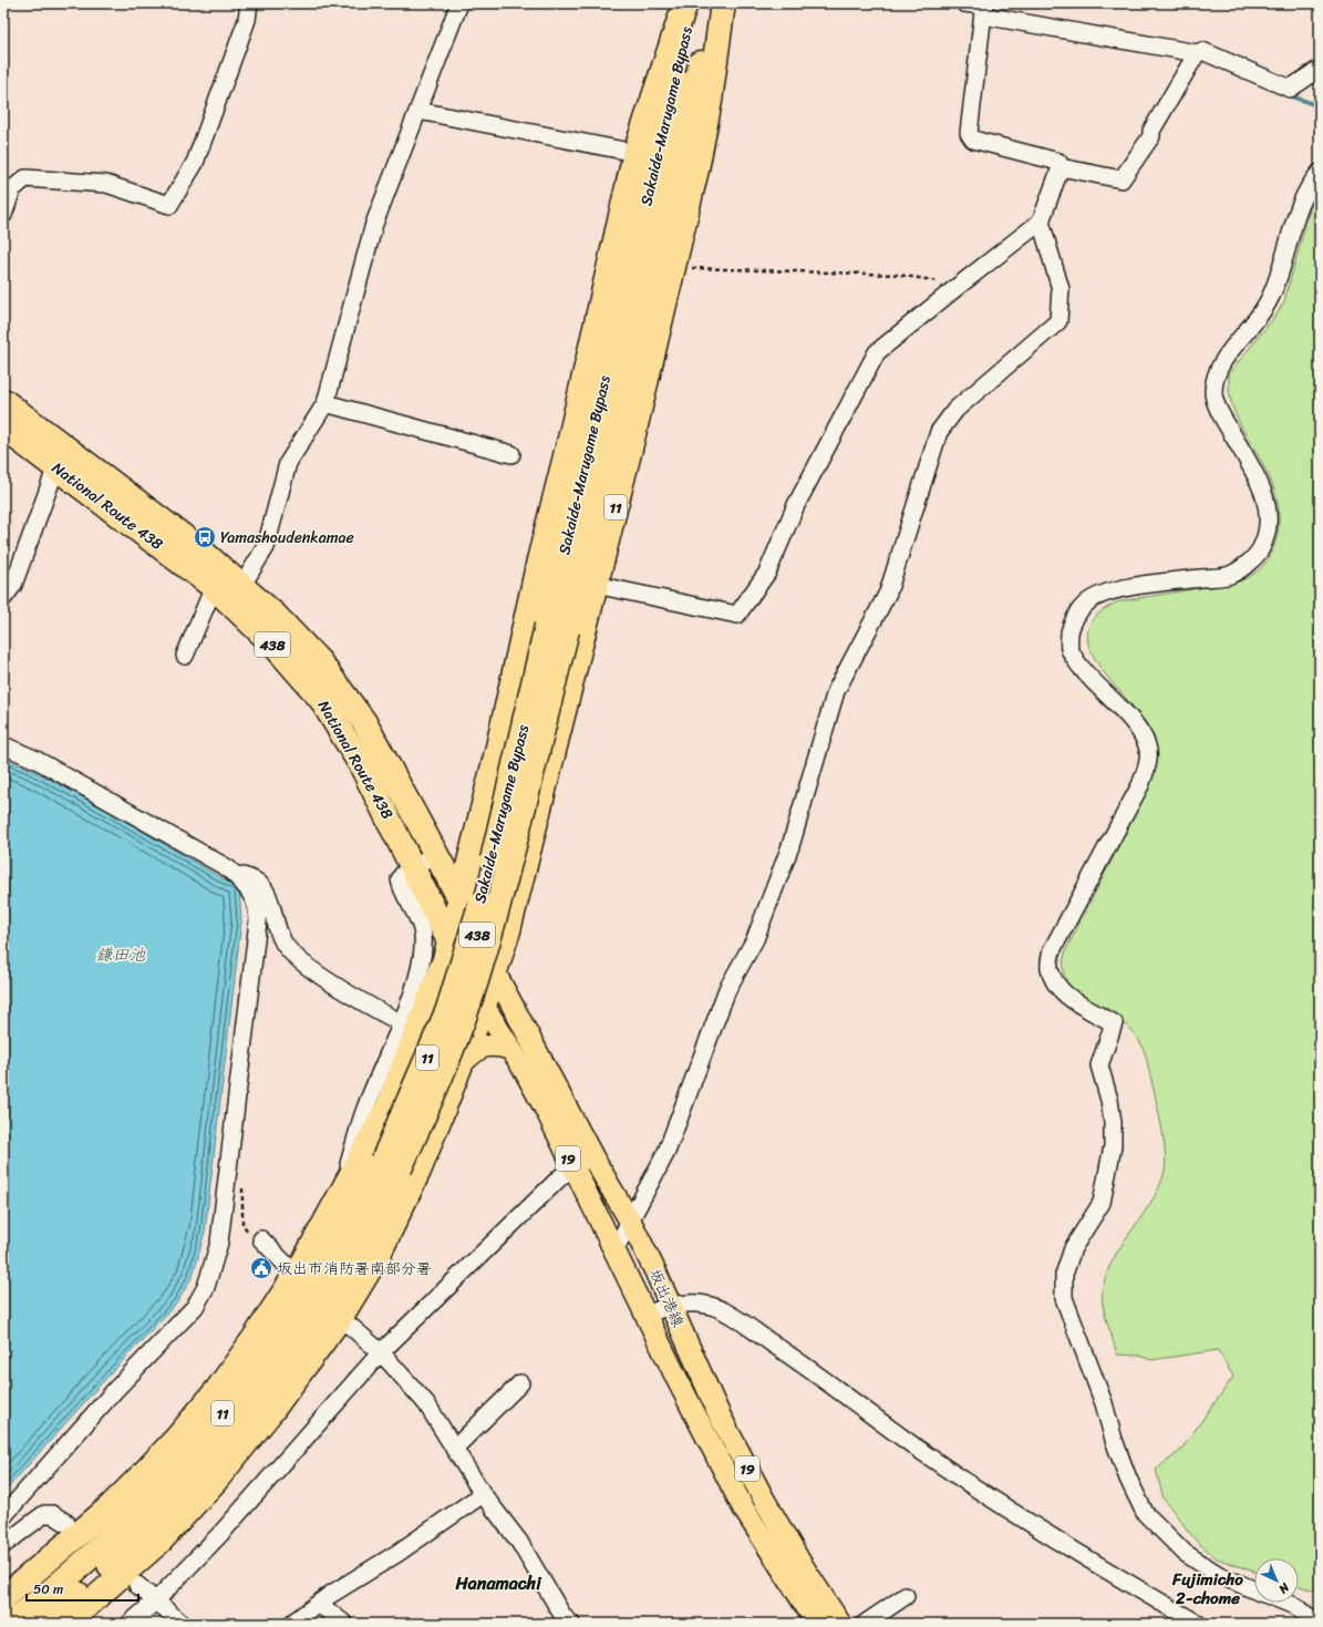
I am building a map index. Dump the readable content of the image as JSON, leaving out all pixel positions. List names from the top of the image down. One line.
{"streets":{"highway":["Sakaide-Marugame Bypass","National Route 438","11","438"],"main road":["19","坂出港線"]},"crossings":[["National Route 438","11"],["National Route 438","坂出港線"],["11","坂出港線"]],"districts":["Fujimicho 2-chome","Hanamachi"],"water":["鎌田池"],"places":{"bus stop":["Yamashoudenkamae"],"public building":["坂出市消防署南部分署"]},"scale_bar":"50 m","north":"bottom right"}
